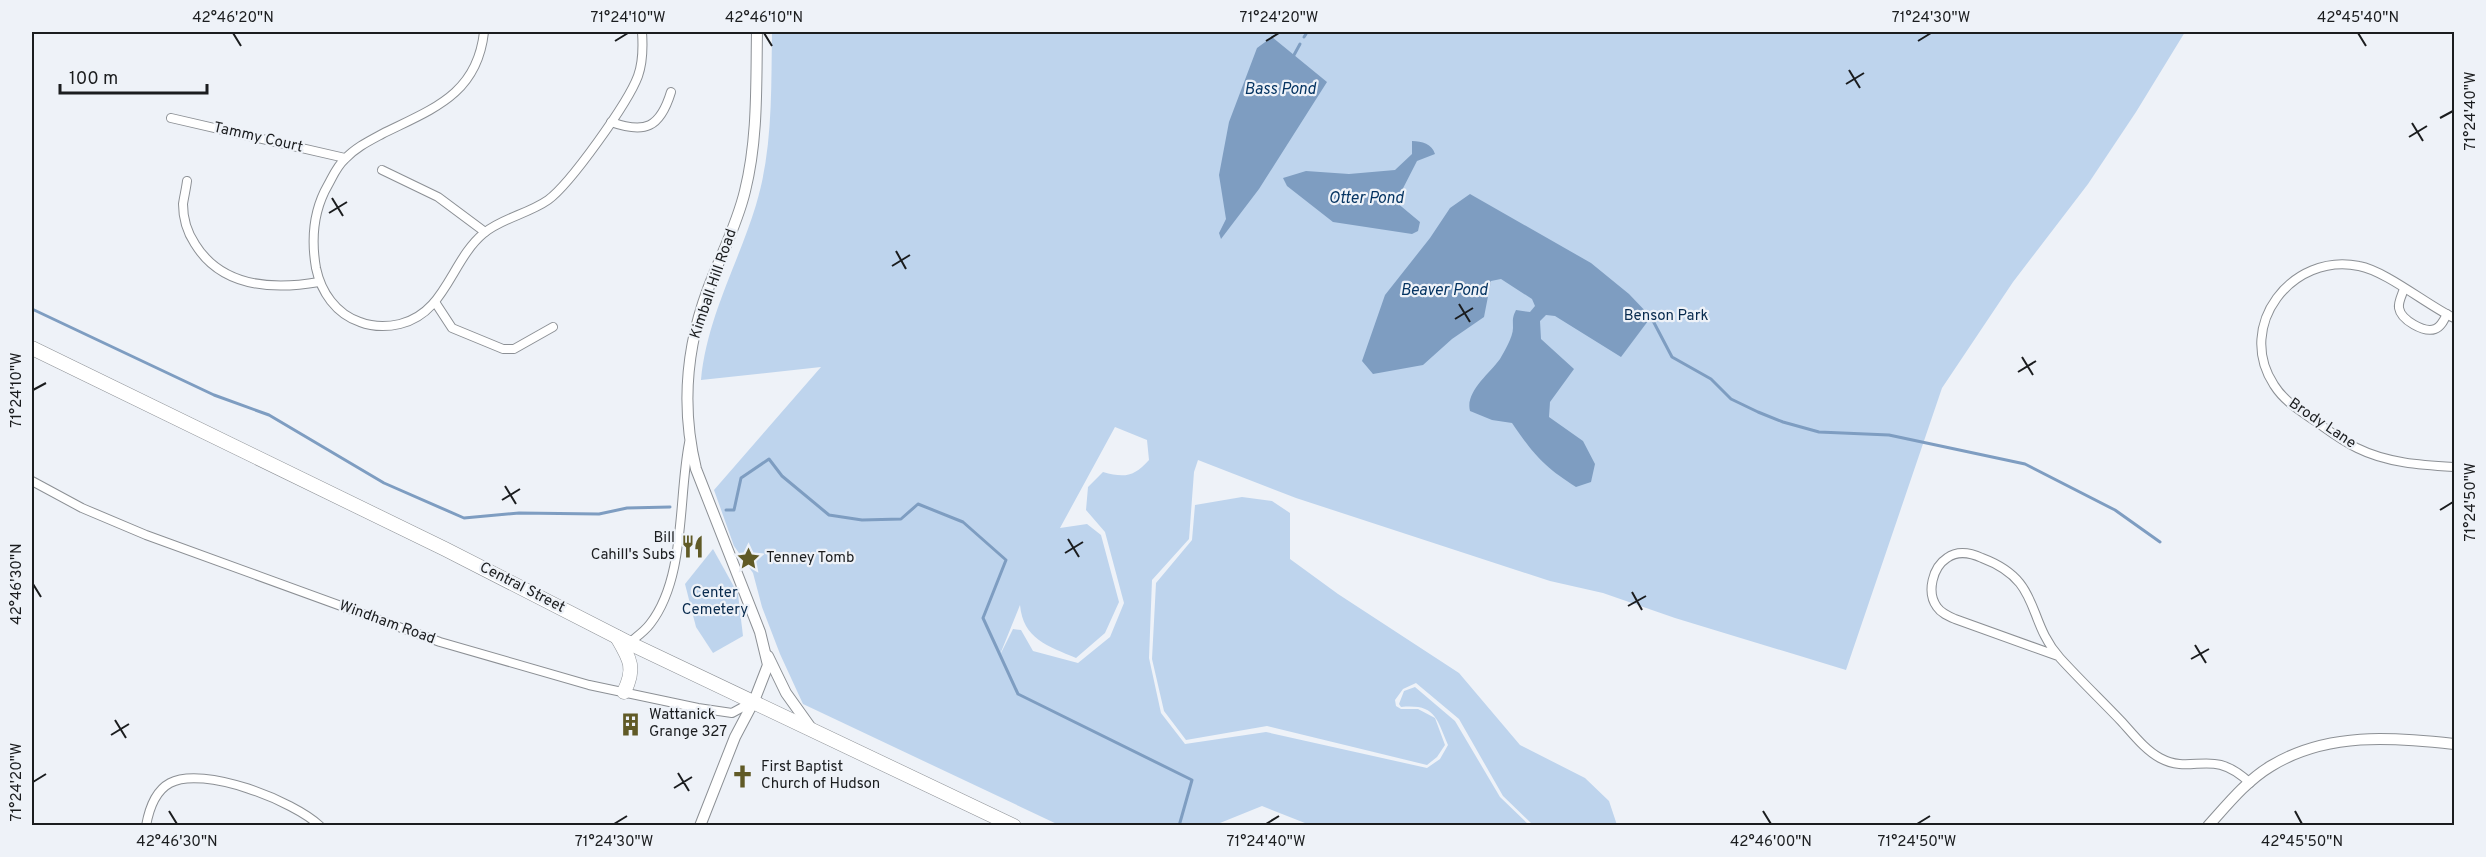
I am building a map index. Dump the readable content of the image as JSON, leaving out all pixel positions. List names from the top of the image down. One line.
{"streets":{"main road":["Central Street"],"street":["Tammy Court","Kimball Hill Road","Brody Lane","Windham Road"]},"crossings":[["Kimball Hill Road","Central Street"],["Kimball Hill Road","Windham Road"],["Central Street","Windham Road"]],"water":["Bass Pond","Otter Pond","Beaver Pond"],"parks":["Benson Park","Center Cemetery"],"places":{"restaurant":["Bill Cahill's Subs"],"place":["Tenney Tomb"],"building":["Wattanick Grange 327"],"church":["First Baptist Church of Hudson"]},"scale_bar":"100 m","coordinates":["42°46'20\"N","71°24'10\"W","42°46'10\"N","71°24'20\"W","71°24'30\"W","42°45'40\"N","71°24'40\"W","71°24'50\"W","42°46'30\"N","42°46'00\"N","42°45'50\"N"]}
